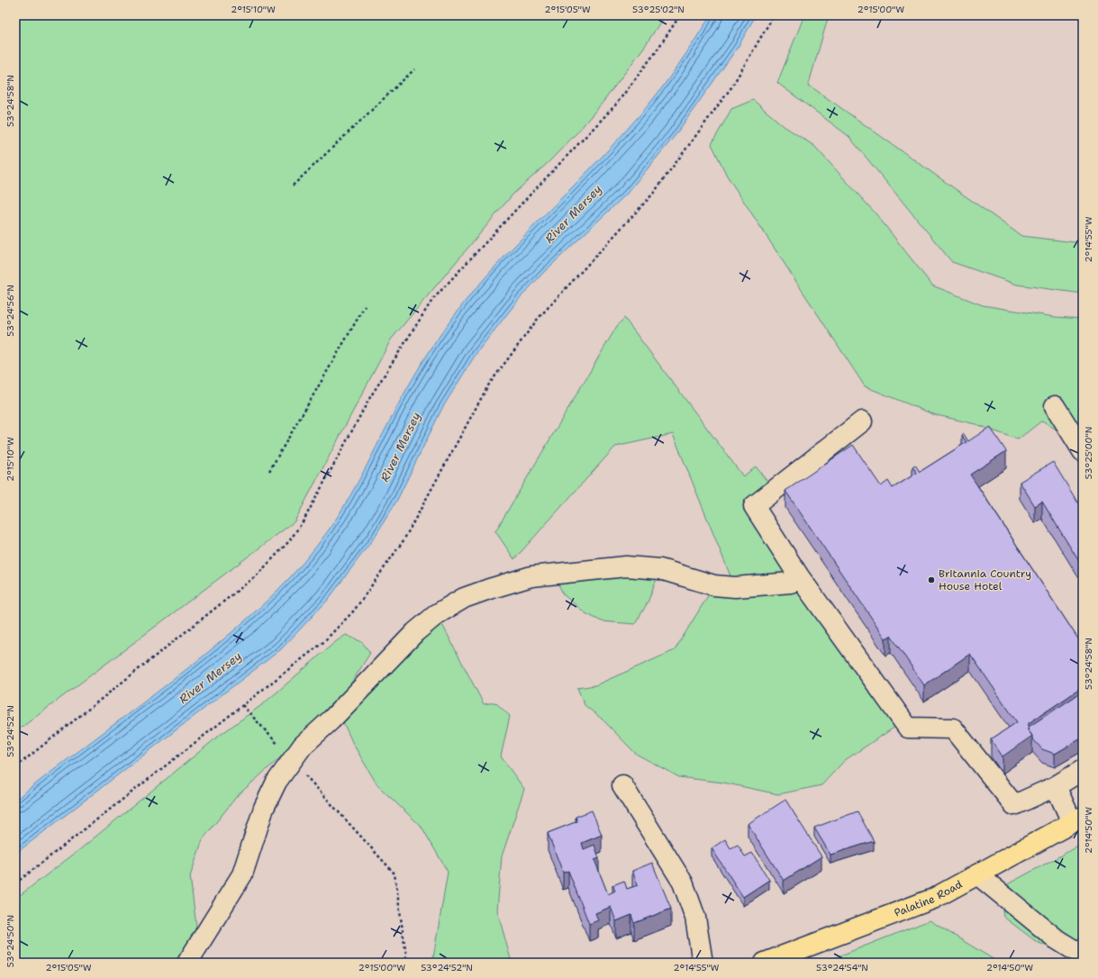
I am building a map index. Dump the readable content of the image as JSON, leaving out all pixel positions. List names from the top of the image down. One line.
{"streets":{"main road":["Palatine Road"]},"water":["River Mersey"],"places":["Britannia Country House Hotel"],"coordinates":["2°15'10\"W","2°15'05\"W","53°25'02\"N","2°15'00\"W","53°24'58\"N","2°14'55\"W","53°24'56\"N","53°25'00\"N","53°24'52\"N","2°14'50\"W","53°24'50\"N","53°24'54\"N"]}
